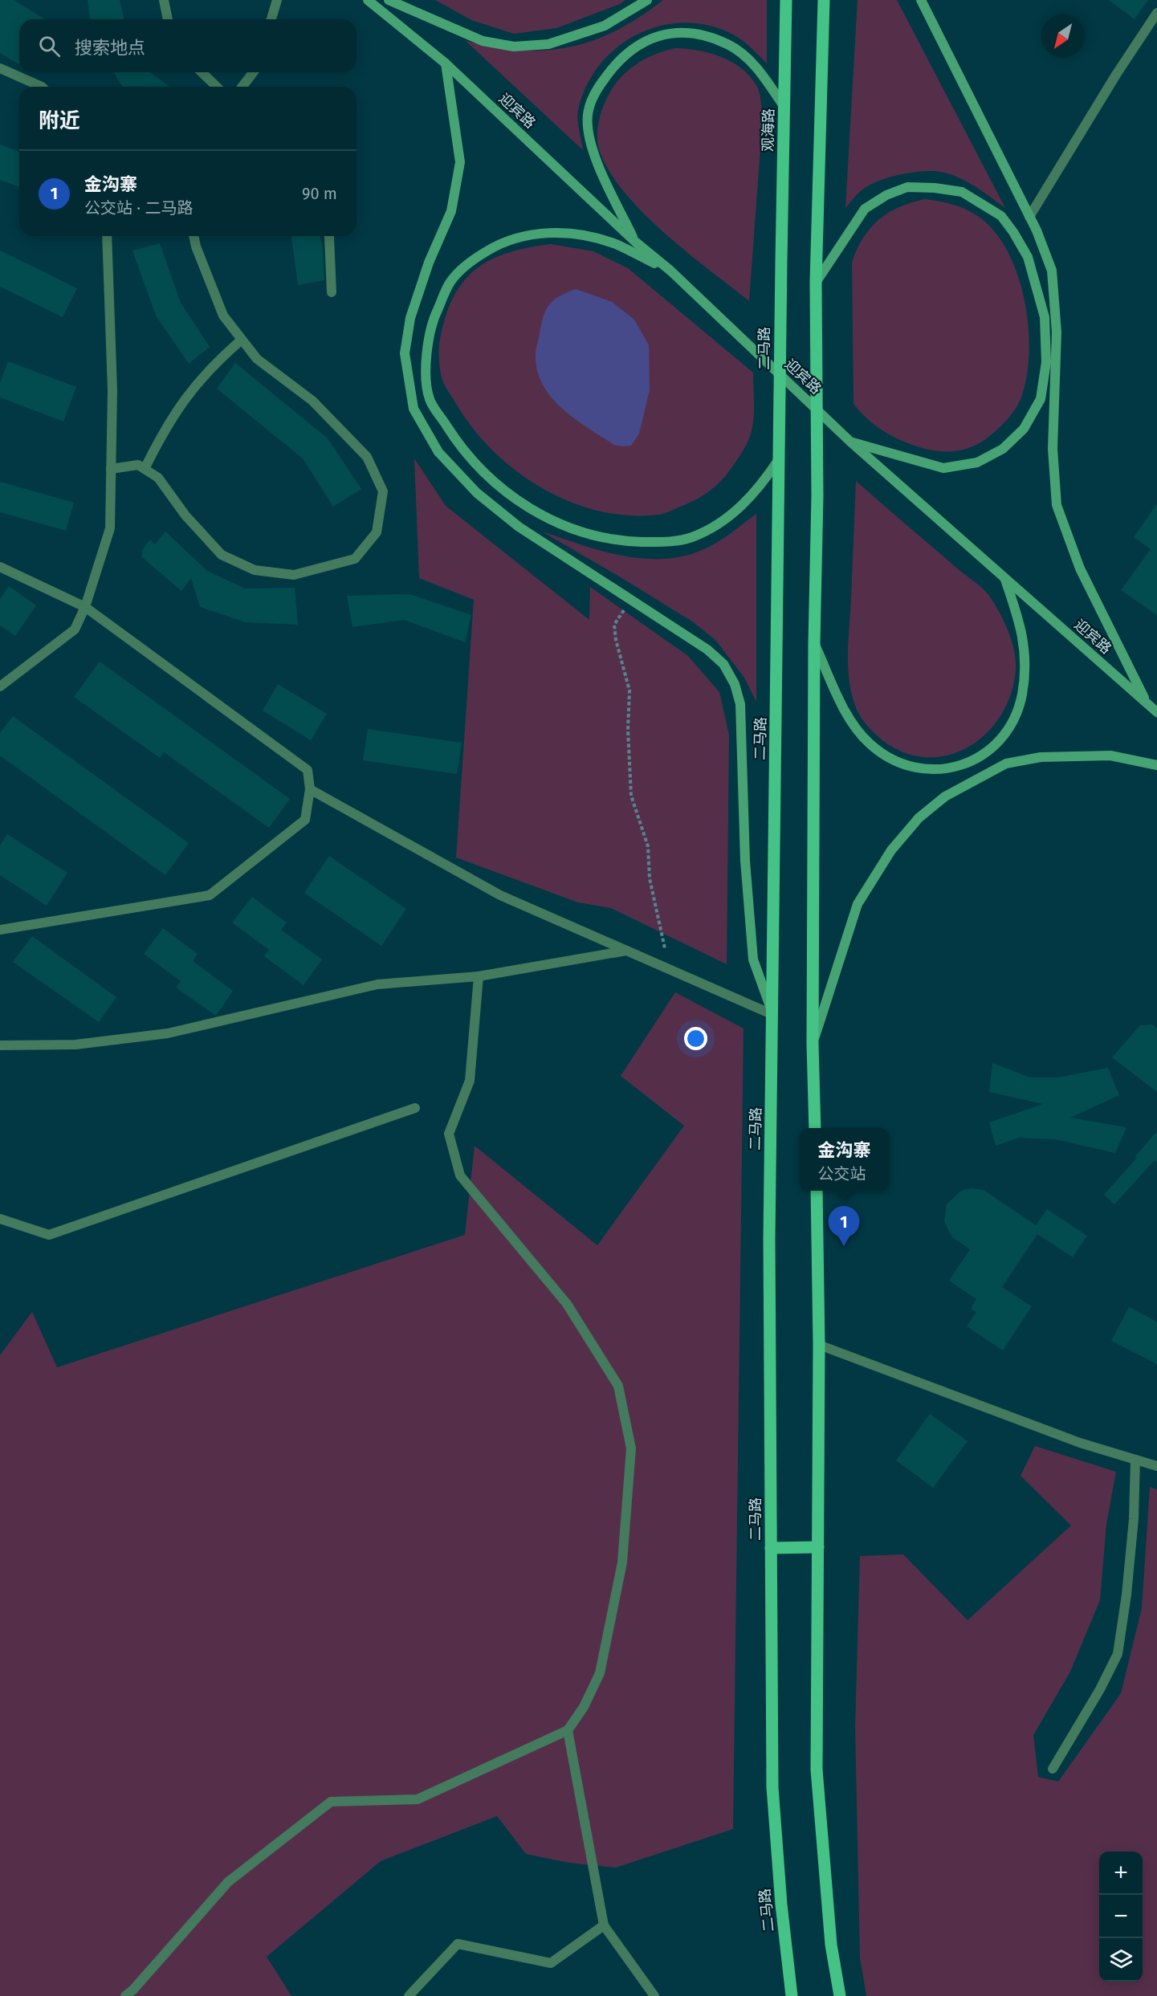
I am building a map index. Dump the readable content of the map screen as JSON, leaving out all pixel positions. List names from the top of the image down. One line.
{"streets":{"main road":["迎宾路","观海路","二马路"]},"crossings":[["观海路","二马路"]],"north":"bottom left","page":{"search":"搜索地点","heading":"附近","list":[{"mark":"1","name":"金沟寨","note":"公交站 · 二马路","value":"90 m"}],"popup":["金沟寨","公交站"],"pins":"1","map_buttons":["+","−"]}}
